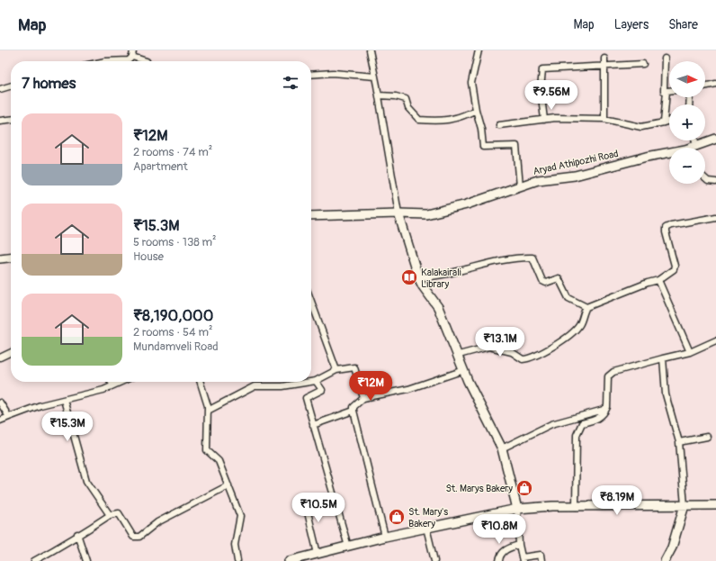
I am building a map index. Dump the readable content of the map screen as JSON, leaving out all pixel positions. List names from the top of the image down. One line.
{"streets":{"street":["Aryad Athipozhi Road"]},"places":{"library":["Kalakairali Library"],"shop":["St. Marys Bakery","St. Mary's Bakery"]},"north":"right","page":{"header":"Map","nav":["Map","Layers","Share"],"map_buttons":["+","−"],"heading":"7 homes","price":["₹9.56M","₹13.1M","₹12M","₹15.3M","₹8.19M","₹10.5M","₹10.8M"],"list":[{"name":"₹12M","note":"2 rooms · 74 m² · Apartment"},{"name":"₹15.3M","note":"5 rooms · 138 m² · House"},{"name":"₹8,190,000","note":"2 rooms · 54 m² · Mundamveli Road"}]}}
